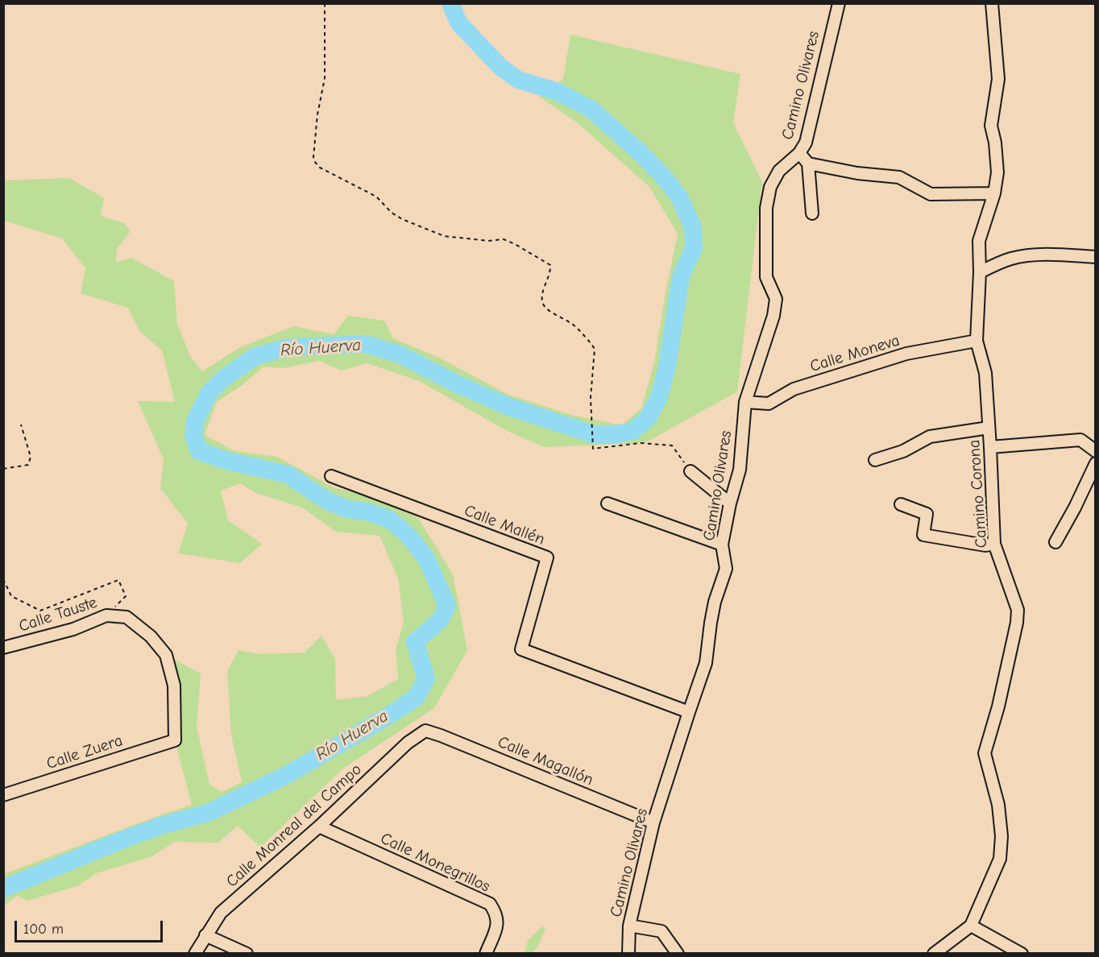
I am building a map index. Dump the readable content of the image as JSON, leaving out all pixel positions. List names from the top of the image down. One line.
{"streets":{"street":["Camino Olivares","Calle Moneva","Camino Corona","Calle Mallén","Calle Tauste","Calle Zuera","Calle Magallón","Calle Monreal del Campo","Calle Monegrillos"]},"crossings":[["Camino Olivares","Calle Moneva"],["Camino Olivares","Calle Mallén"],["Camino Olivares","Calle Magallón"],["Calle Moneva","Camino Corona"],["Calle Tauste","Calle Zuera"],["Calle Magallón","Calle Monreal del Campo"],["Calle Monreal del Campo","Calle Monegrillos"]],"water":["Río Huerva"],"scale_bar":"100 m"}
